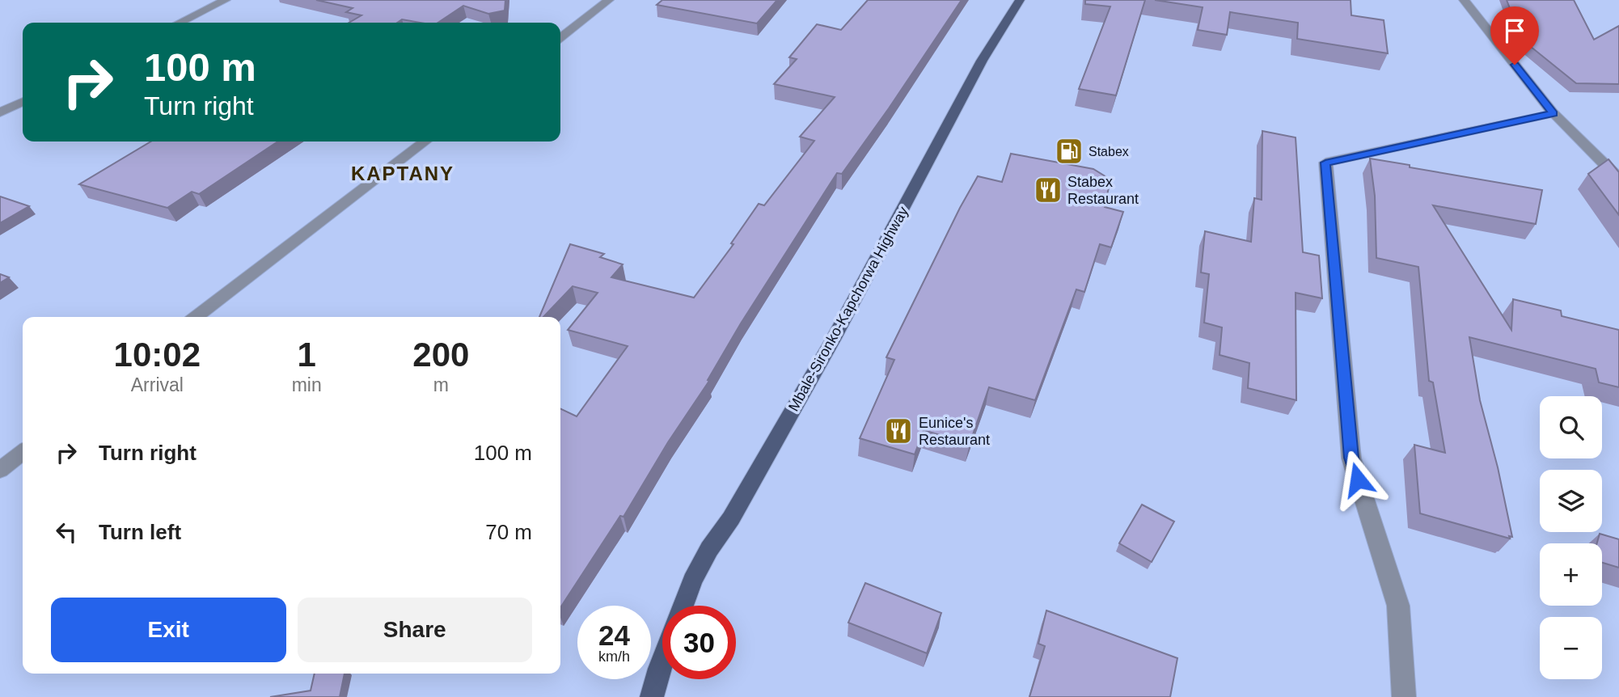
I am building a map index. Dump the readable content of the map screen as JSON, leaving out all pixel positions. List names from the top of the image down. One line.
{"streets":{"main road":["Mbale-Sironko-Kapchorwa Highway"]},"districts":["KAPTANY"],"places":{"fuel station":["Stabex"],"restaurant":["Stabex Restaurant","Eunice's Restaurant"]},"page":{"turn":["100 m","Turn right"],"eta":["10:02","Arrival","1","min","200","m"],"map_buttons":["+","−"],"list":[{"name":"Turn right","value":"100 m"},{"name":"Turn left","value":"70 m"}],"buttons":["Exit","Share"],"speed":"24 km/h","limit":"30"}}
